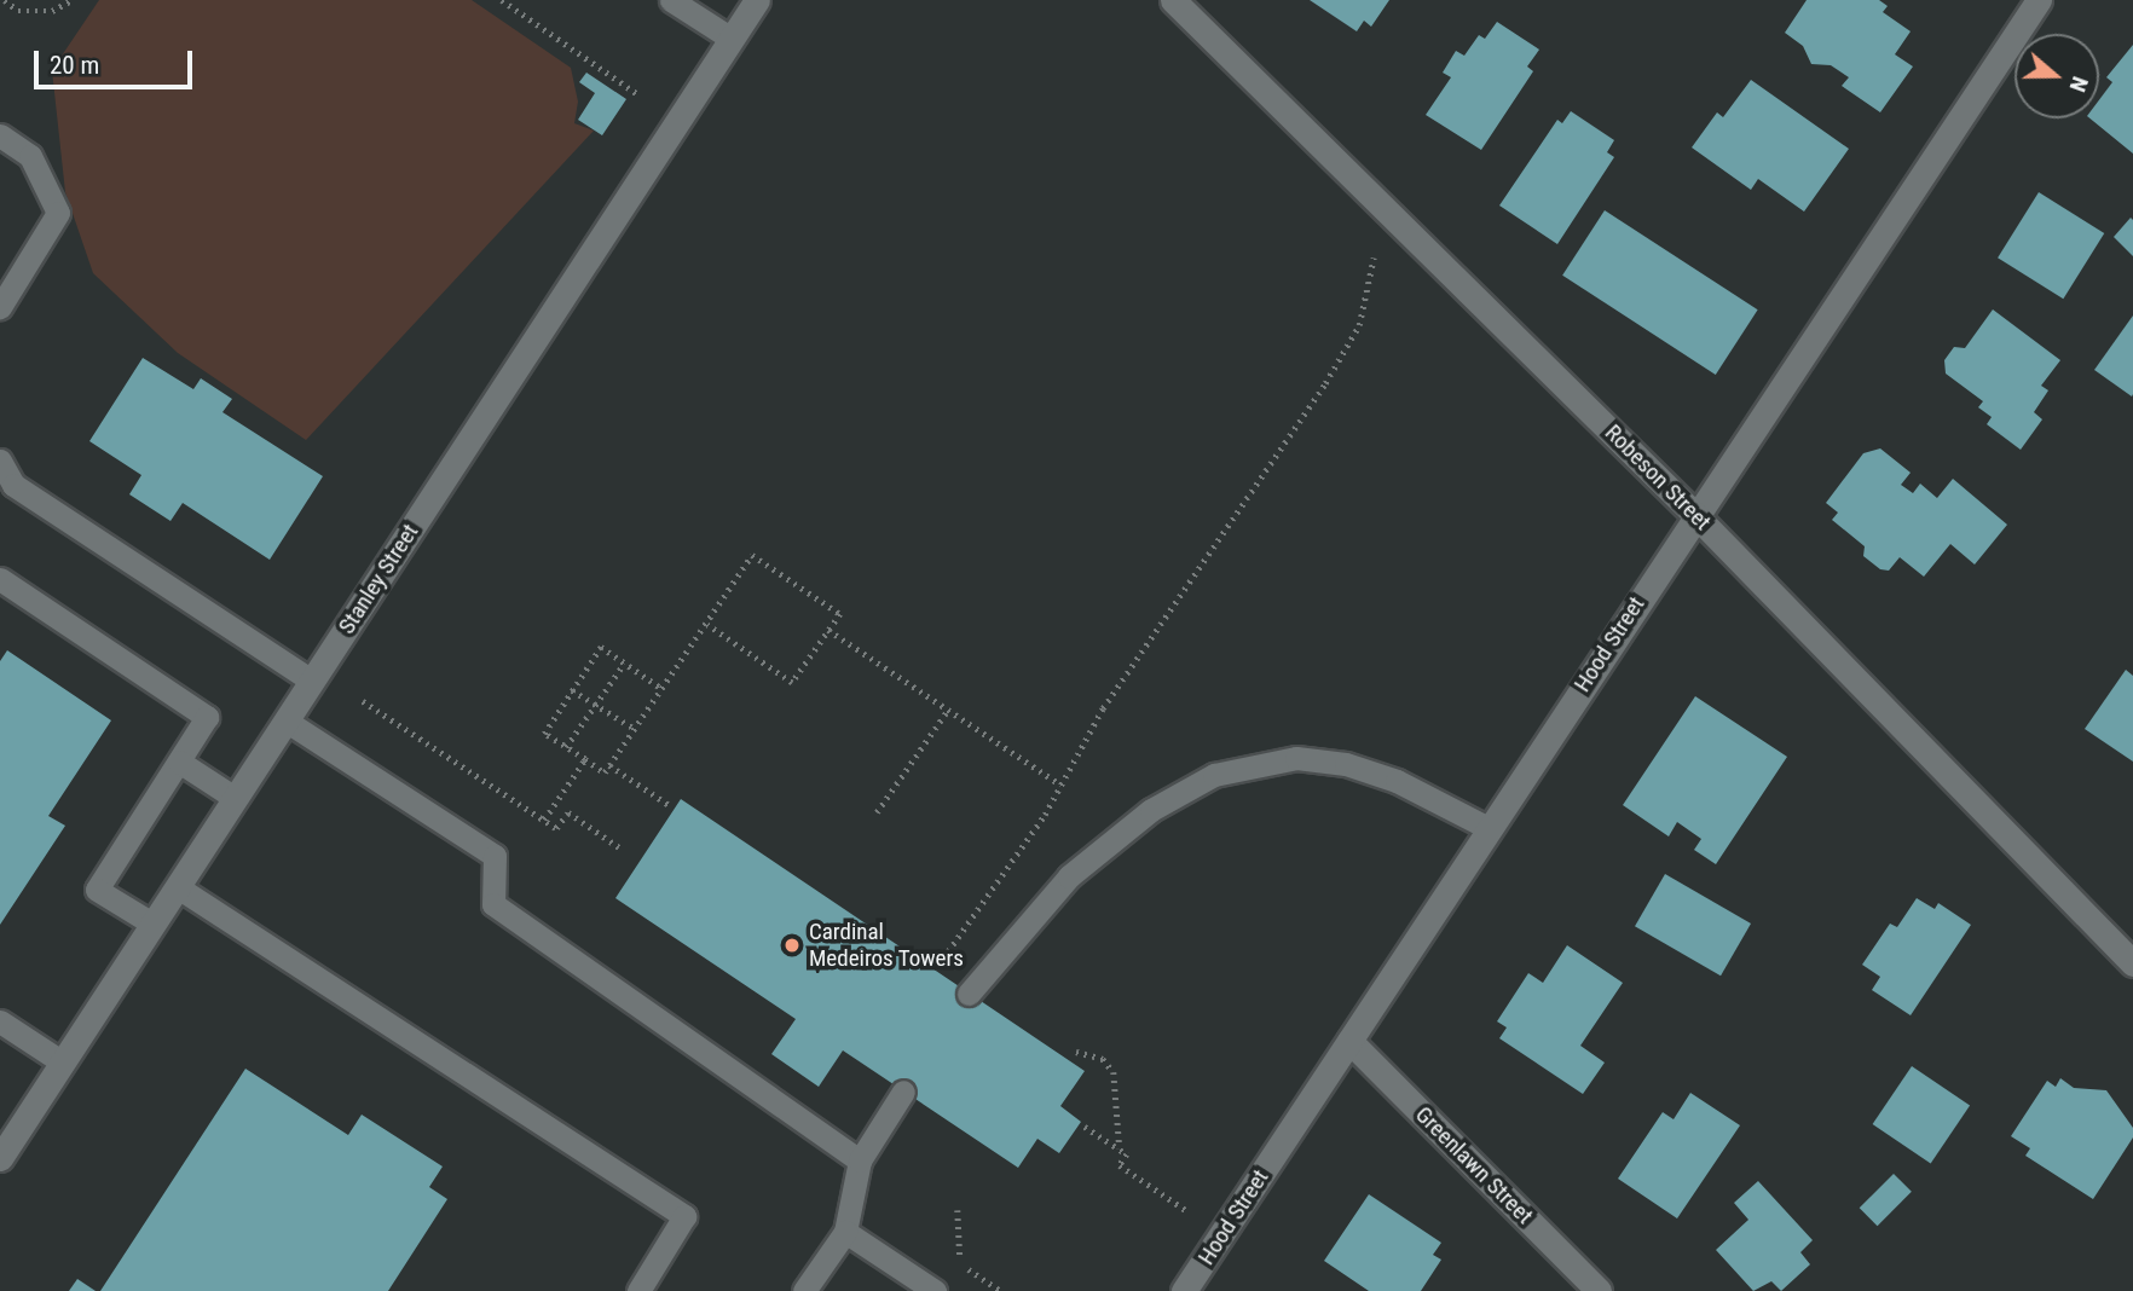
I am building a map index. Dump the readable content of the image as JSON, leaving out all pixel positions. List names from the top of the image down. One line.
{"streets":{"street":["Robeson Street","Stanley Street","Hood Street","Greenlawn Street"]},"crossings":[["Robeson Street","Hood Street"],["Hood Street","Greenlawn Street"]],"places":["Cardinal Medeiros Towers"],"scale_bar":"20 m","north":"right"}
